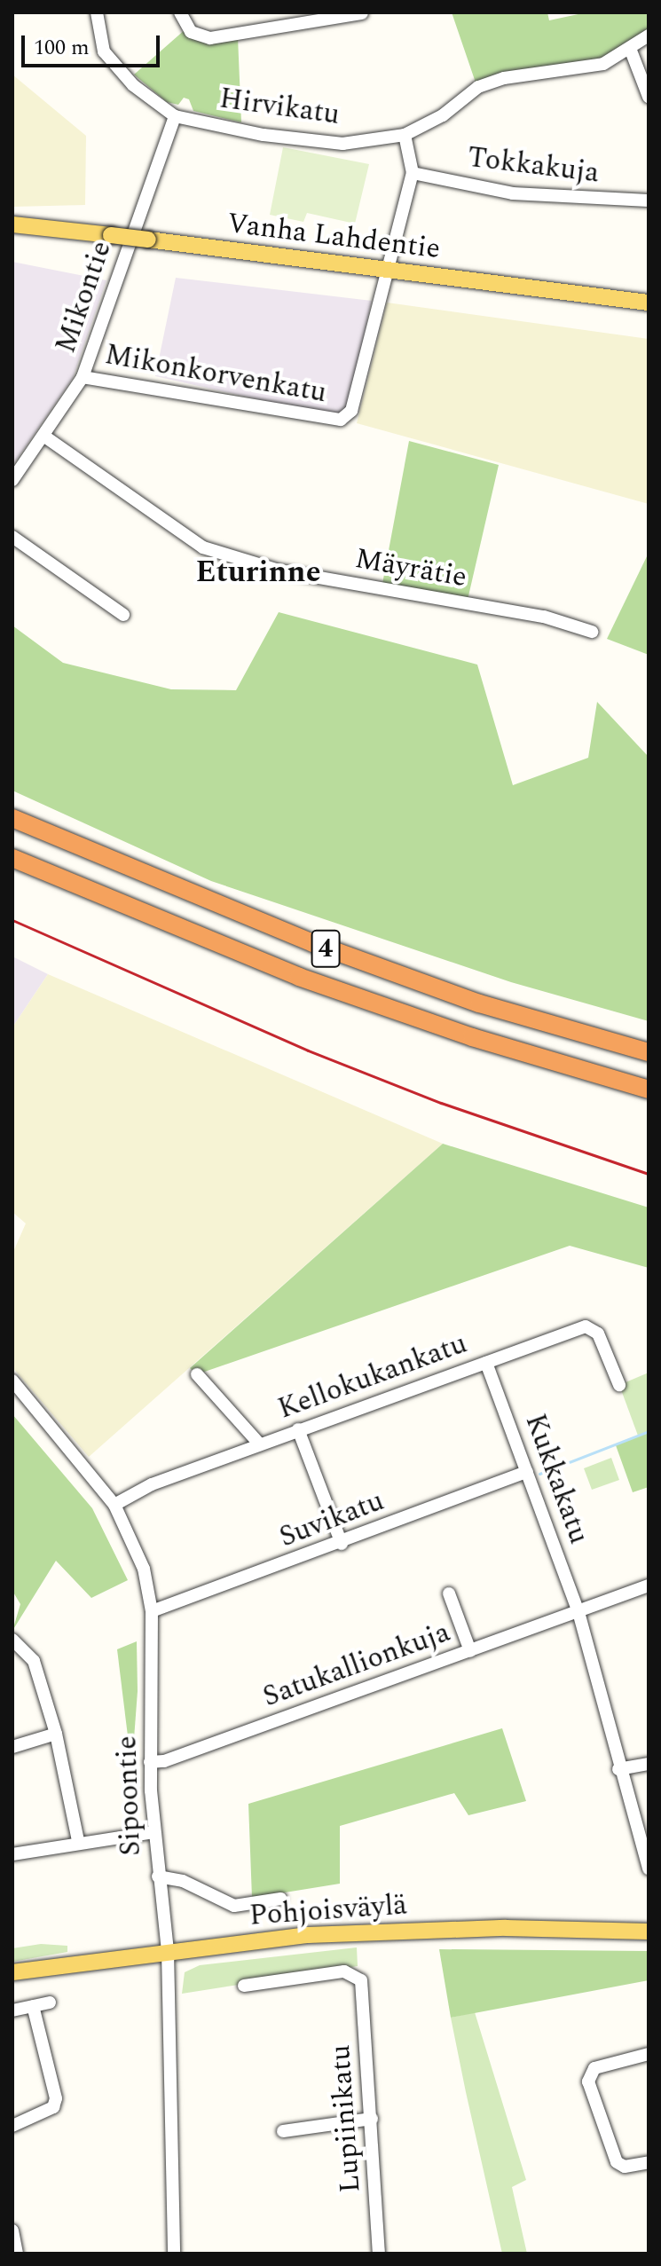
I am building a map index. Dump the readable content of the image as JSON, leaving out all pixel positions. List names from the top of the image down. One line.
{"streets":{"highway":["4"],"main road":["Vanha Lahdentie","Pohjoisväylä"],"street":["Hirvikatu","Tokkakuja","Mikontie","Mikonkorvenkatu","Mäyrätie","Kellokukankatu","Kukkakatu","Suvikatu","Satukallionkuja","Sipoontie","Lupiinikatu"]},"crossings":[["Hirvikatu","Mikontie"],["Vanha Lahdentie","Mikonkorvenkatu"],["Mikontie","Mikonkorvenkatu"],["Mikontie","Mäyrätie"],["Kellokukankatu","Kukkakatu"],["Kellokukankatu","Sipoontie"],["Kukkakatu","Suvikatu"],["Kukkakatu","Satukallionkuja"],["Suvikatu","Sipoontie"],["Satukallionkuja","Sipoontie"],["Sipoontie","Pohjoisväylä"]],"districts":["Eturinne"],"scale_bar":"100 m"}
